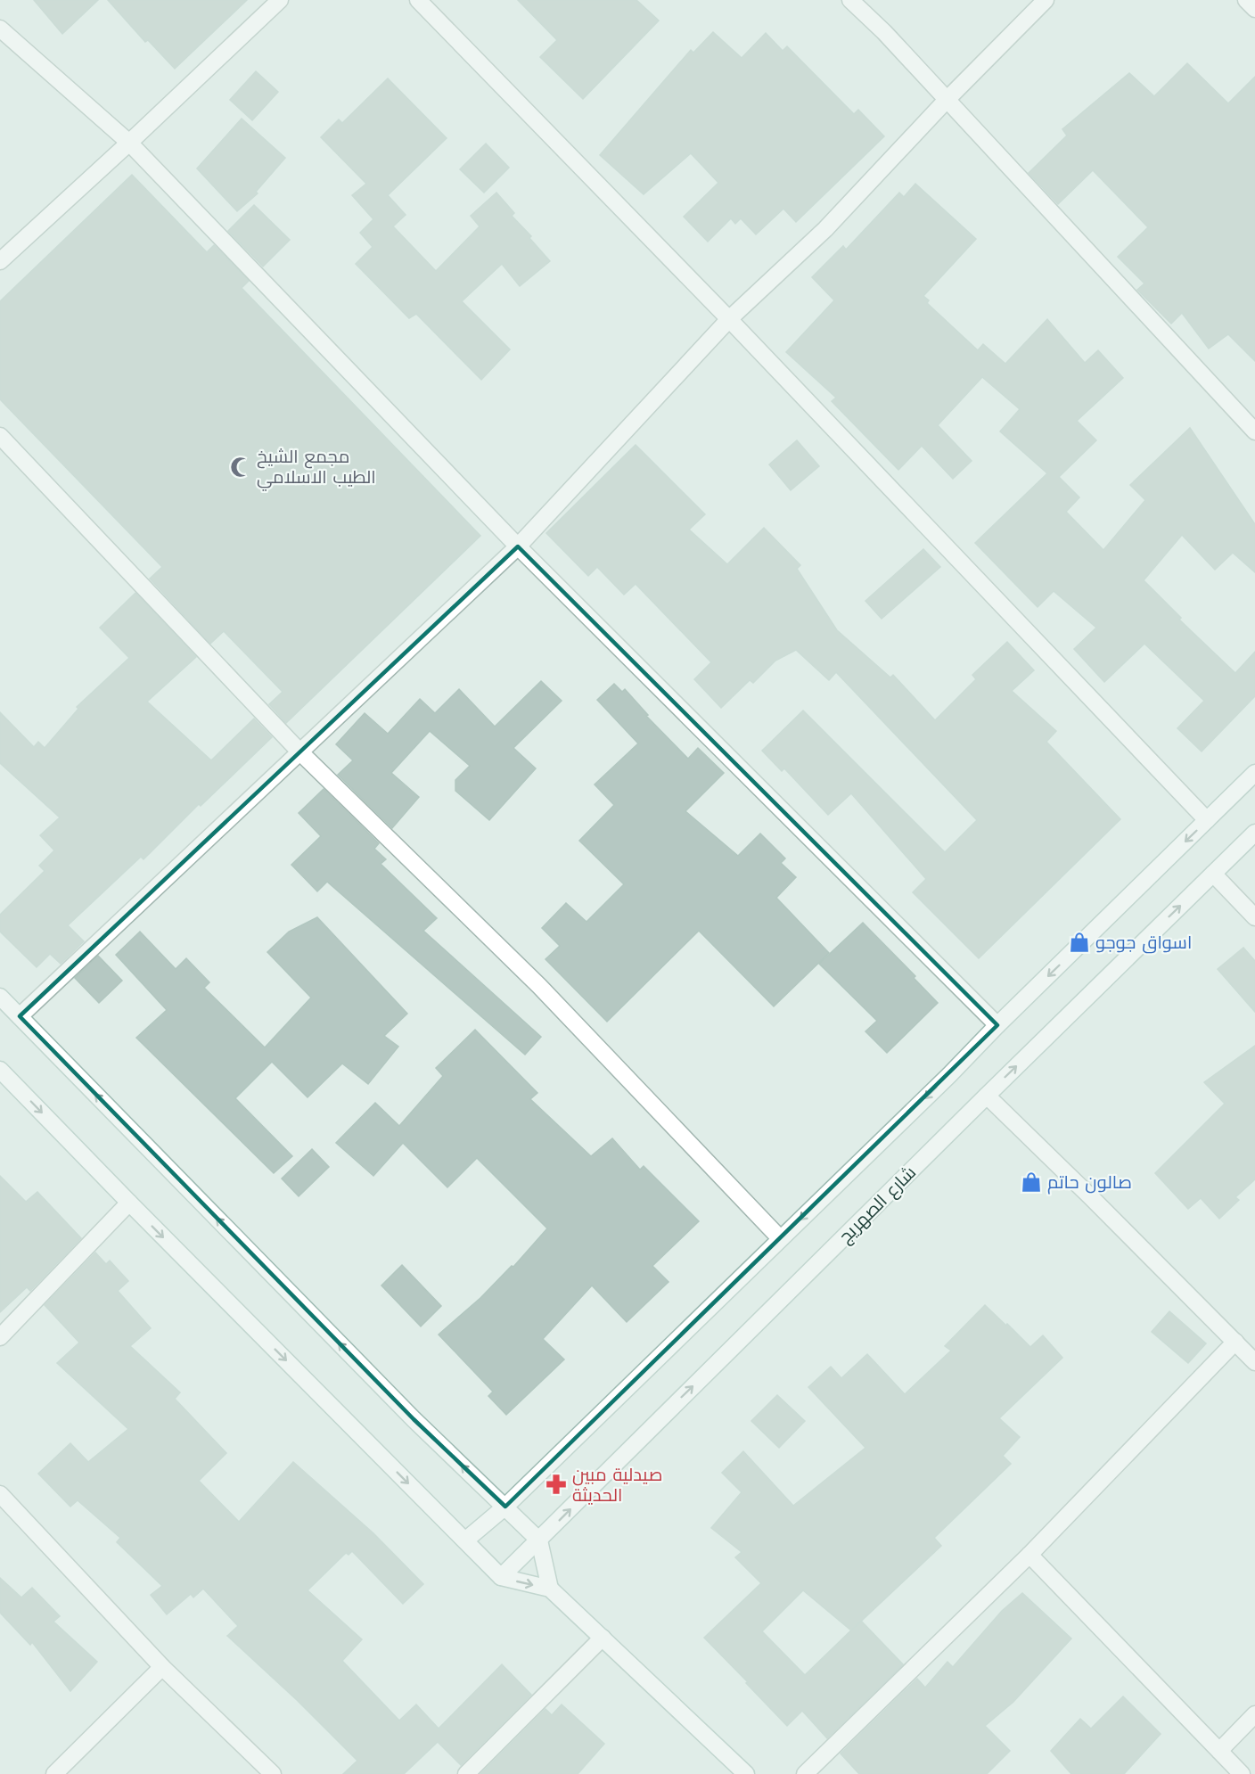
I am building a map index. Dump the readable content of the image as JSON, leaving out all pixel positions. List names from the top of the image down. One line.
{"streets":{"street":["شارع الصهريج"]},"places":{"mosque":["مجمع الشيخ الطيب الاسلامي"],"shop":["اسواق جوجو","صالون حاتم"],"pharmacy":["صيدلية مبين الحديثة"]}}
